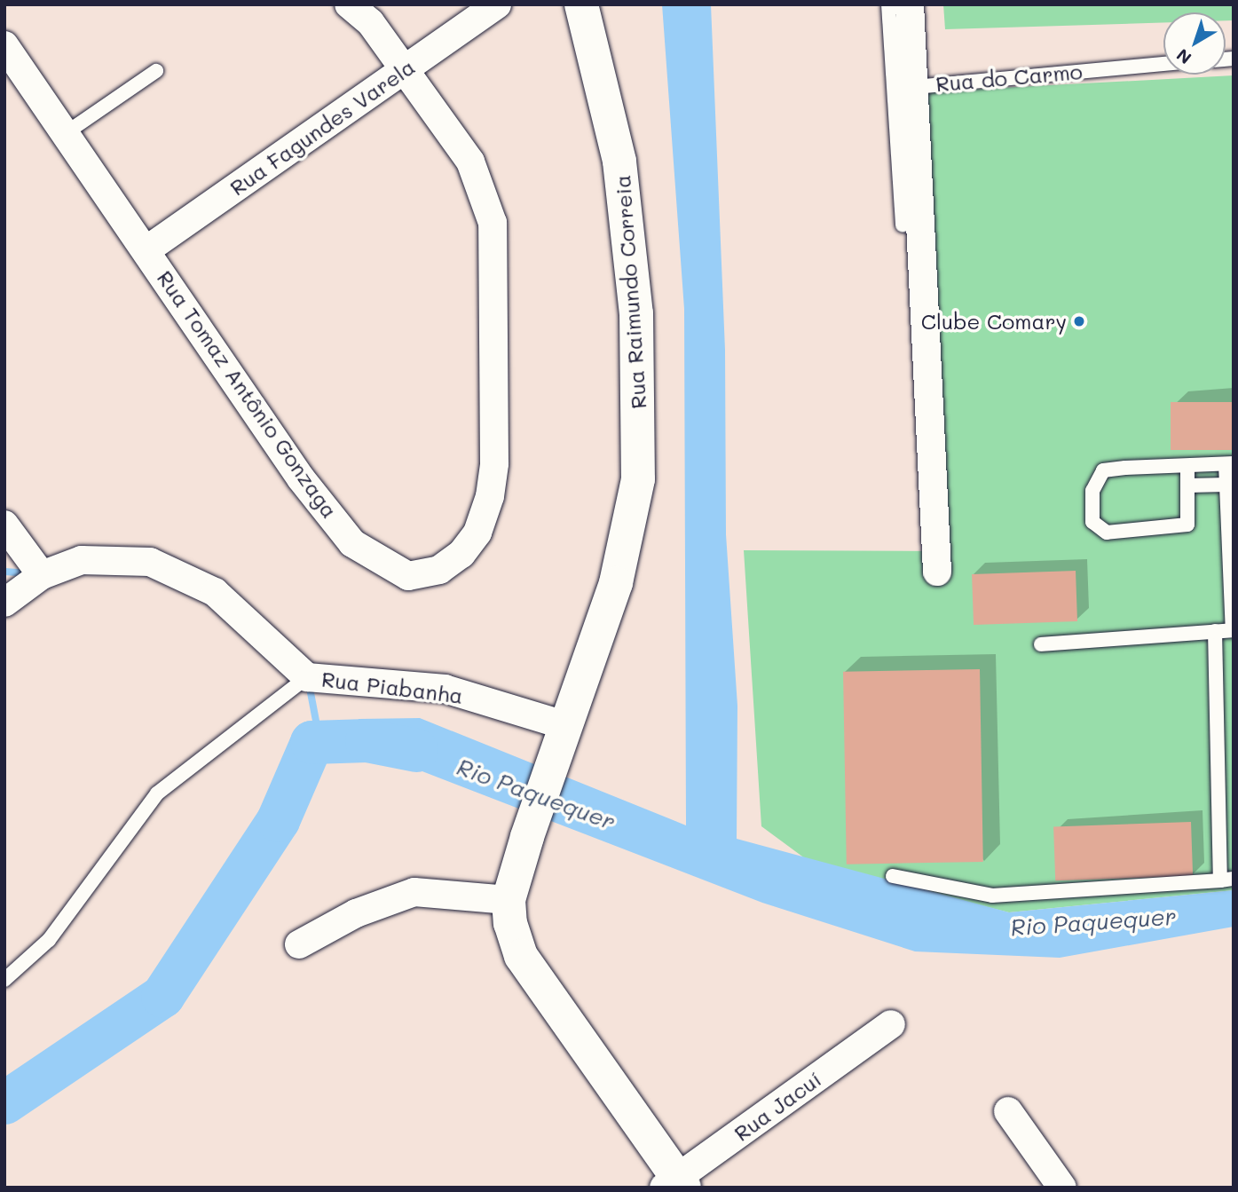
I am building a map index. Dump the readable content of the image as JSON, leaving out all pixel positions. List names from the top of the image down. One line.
{"streets":{"street":["Rua do Carmo","Rua Fagundes Varela","Rua Raimundo Correia","Rua Tomaz Antônio Gonzaga","Rua Piabanha","Rua Jacuí"]},"crossings":[["Rua Fagundes Varela","Rua Tomaz Antônio Gonzaga"],["Rua Raimundo Correia","Rua Piabanha"]],"water":["Rio Paquequer"],"places":["Clube Comary"],"north":"bottom left"}
